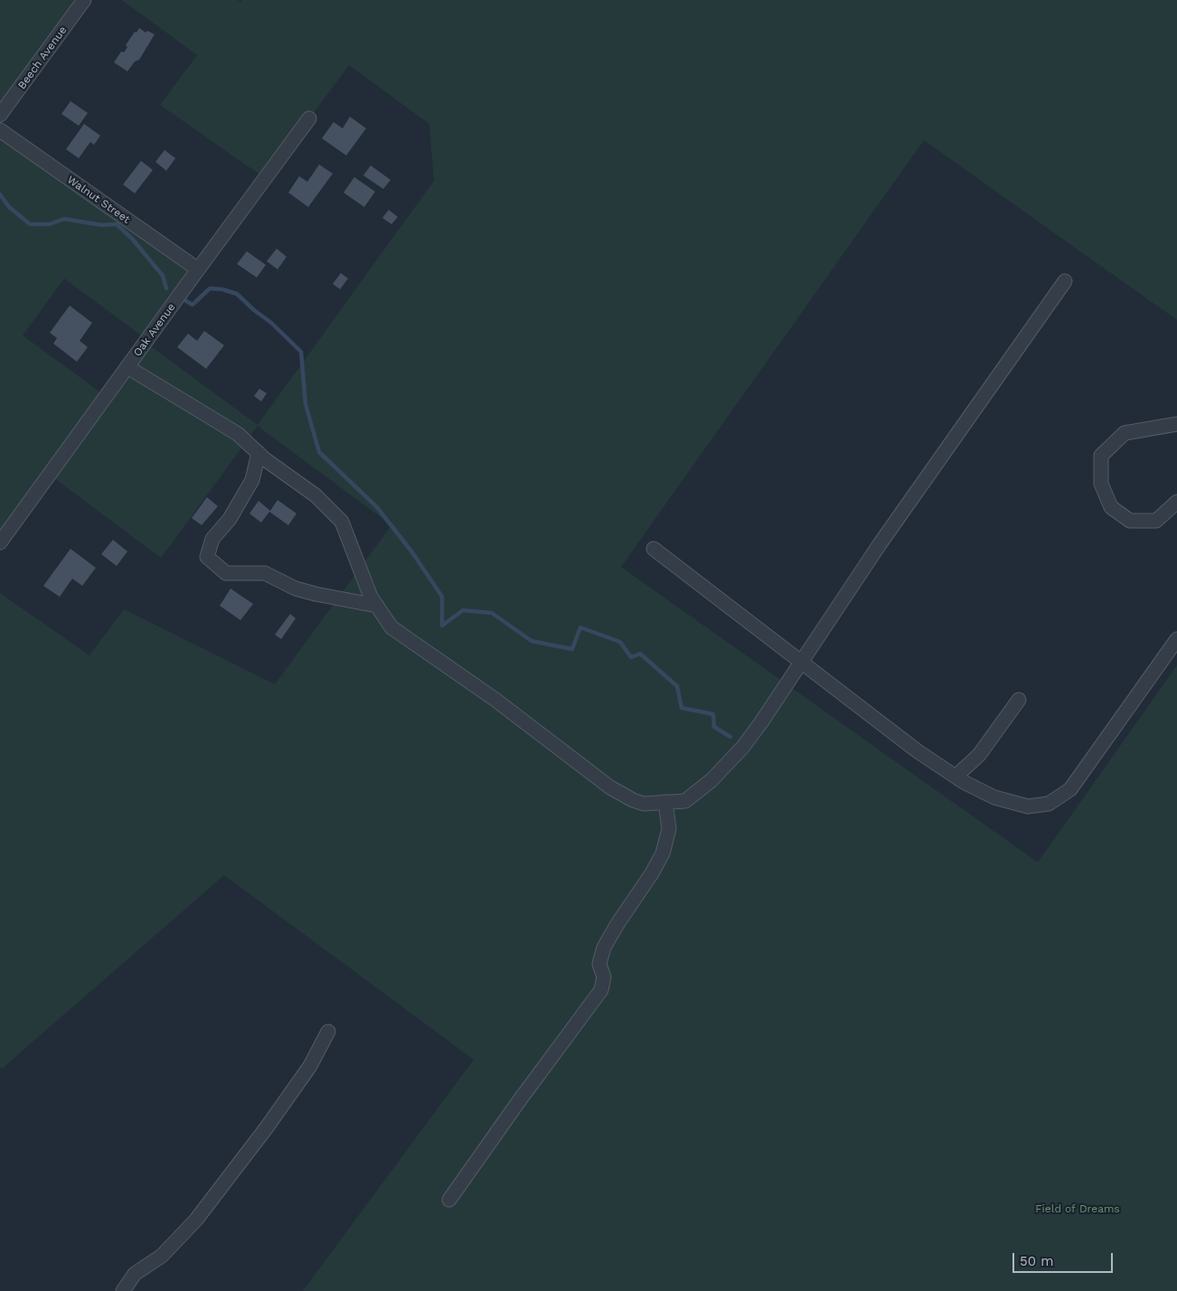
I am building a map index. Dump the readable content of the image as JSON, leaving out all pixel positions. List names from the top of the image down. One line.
{"streets":{"street":["Beech Avenue","Walnut Street","Oak Avenue"]},"crossings":[["Walnut Street","Oak Avenue"]],"parks":["Field of Dreams"],"scale_bar":"50 m"}
